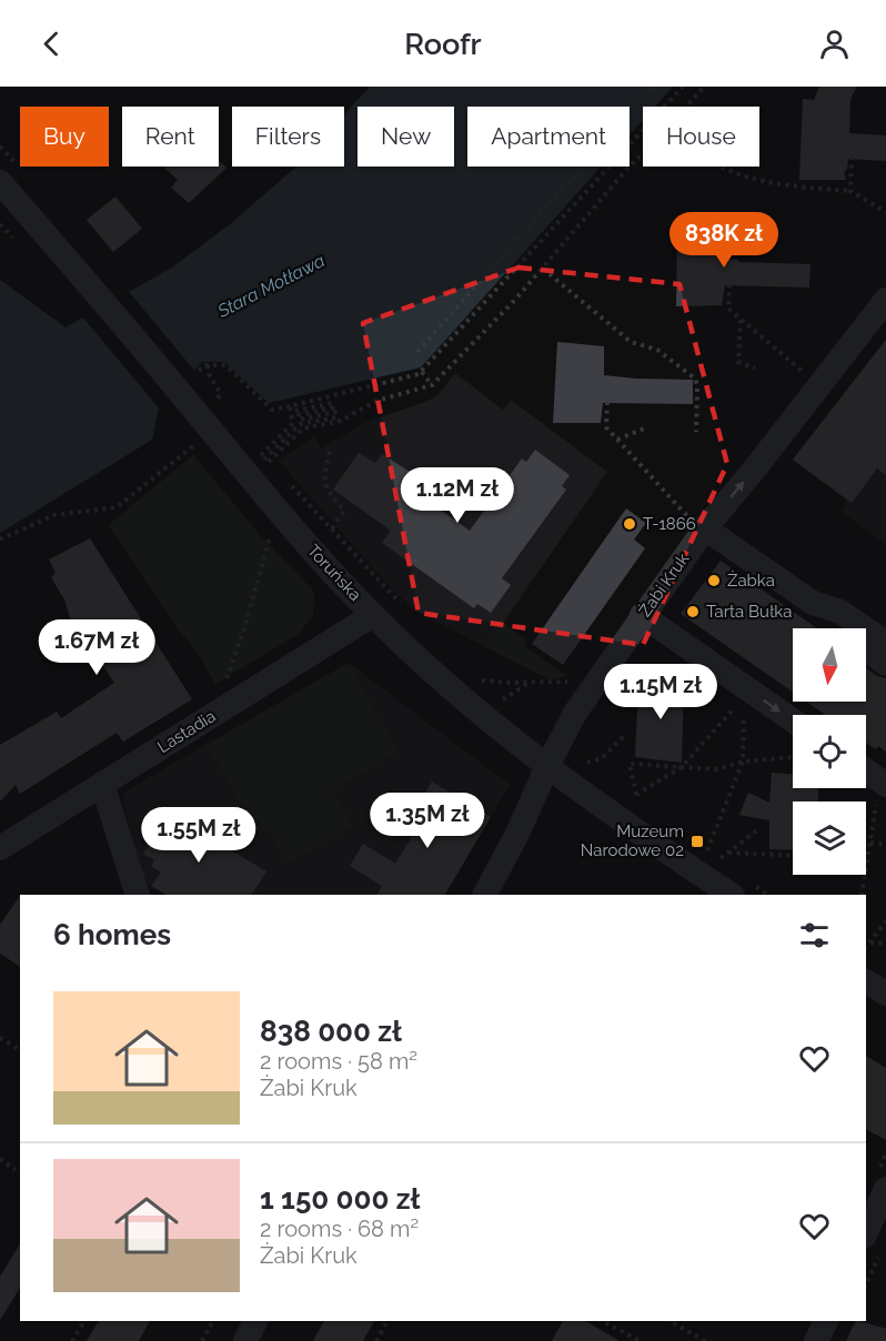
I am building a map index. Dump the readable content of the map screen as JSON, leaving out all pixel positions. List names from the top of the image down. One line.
{"streets":{"street":["Toruńska","Żabi Kruk","Lastadia"]},"crossings":[["Toruńska","Żabi Kruk"],["Toruńska","Lastadia"]],"one_way":["Żabi Kruk"],"water":["Stara Motława"],"places":{"other":["T-1866","Żabka","Tarta Bułka"],"transit":["Muzeum Narodowe 02"]},"north":"bottom","page":{"header":"Roofr","chip":["Buy","Rent","Filters","New","Apartment","House"],"price":["838K zł","1.12M zł","1.67M zł","1.15M zł","1.35M zł","1.55M zł"],"heading":"6 homes","list":[{"name":"838 000 zł","note":"2 rooms · 58 m² · Żabi Kruk"},{"name":"1 150 000 zł","note":"2 rooms · 68 m² · Żabi Kruk"}]}}
